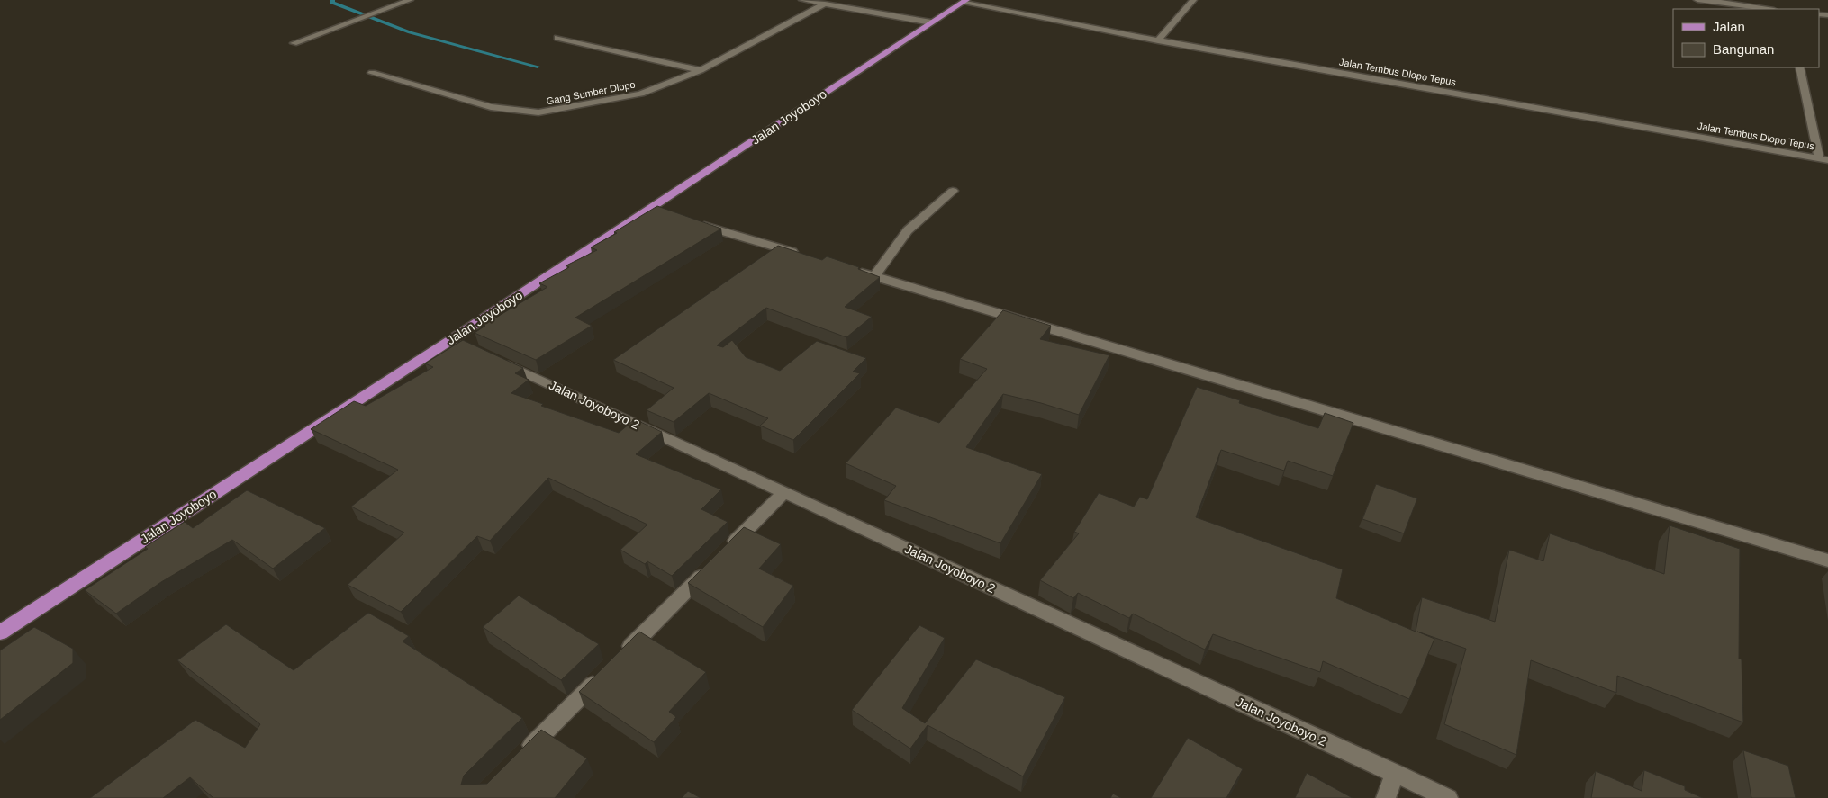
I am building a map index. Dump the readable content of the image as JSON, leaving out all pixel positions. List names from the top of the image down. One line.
{"streets":{"main road":["Jalan Joyoboyo"],"street":["Jalan Tembus Dlopo Tepus","Gang Sumber Dlopo","Jalan Joyoboyo 2"]},"crossings":[["Jalan Tembus Dlopo Tepus","Jalan Joyoboyo"]],"legend":["Jalan","Bangunan"]}
